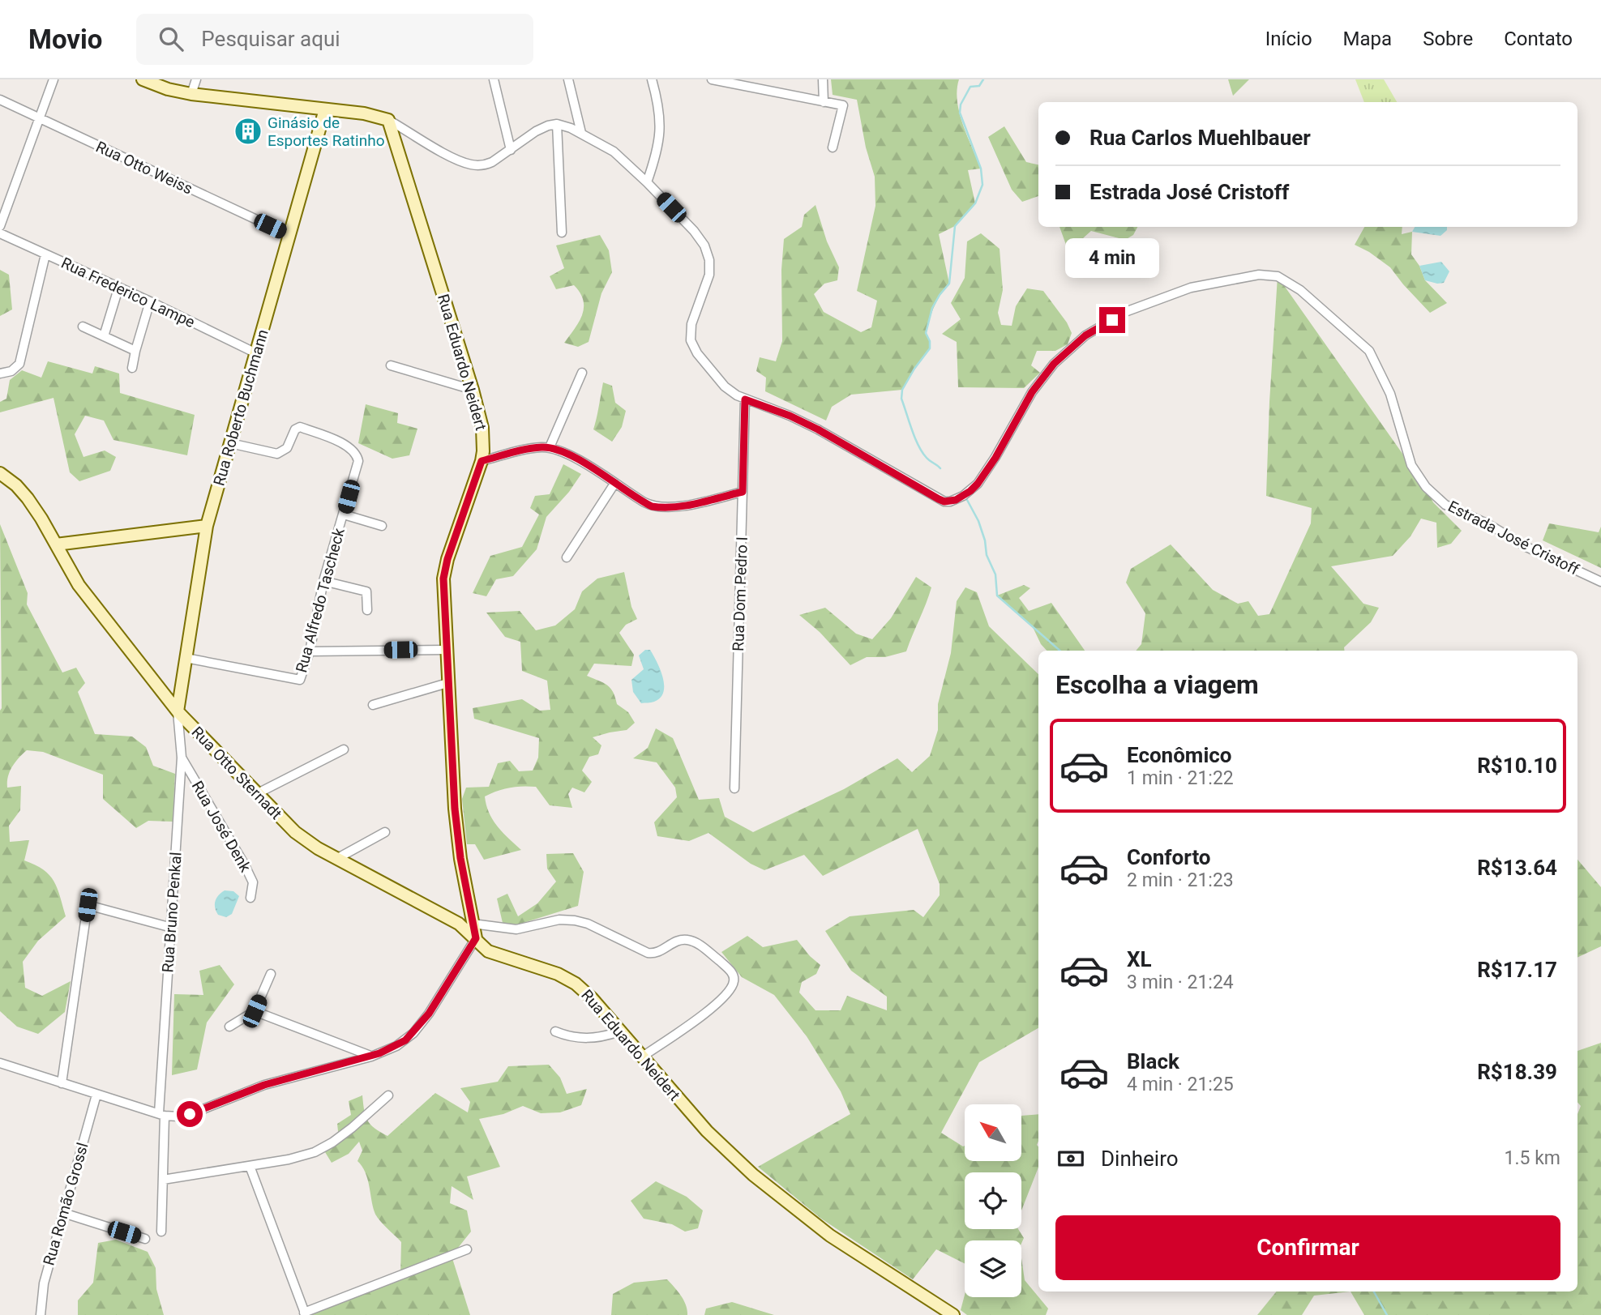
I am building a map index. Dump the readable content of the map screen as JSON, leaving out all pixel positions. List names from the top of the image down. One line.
{"streets":{"main road":["Rua Eduardo Neidert","Rua Roberto Buchmann","Rua Otto Sternadt"],"street":["Rua Otto Weiss","Rua Frederico Lampe","Estrada José Cristoff","Rua Dom Pedro I","Rua Alfredo Tascheck","Rua José Denk","Rua Bruno Penkal","Rua Romão Grossl"]},"crossings":[["Rua Otto Weiss","Rua Roberto Buchmann"],["Rua Frederico Lampe","Rua Roberto Buchmann"],["Rua Eduardo Neidert","Rua Otto Sternadt"],["Rua Roberto Buchmann","Rua Alfredo Tascheck"],["Rua Roberto Buchmann","Rua Otto Sternadt"],["Rua Roberto Buchmann","Rua Bruno Penkal"],["Estrada José Cristoff","Rua Dom Pedro I"],["Rua Otto Sternadt","Rua Bruno Penkal"],["Rua José Denk","Rua Bruno Penkal"]],"places":{"building":["Ginásio de Esportes Ratinho"]},"north":"top left","page":{"header":"Movio","search":"Pesquisar aqui","nav":["Início","Mapa","Sobre","Contato"],"banner":["Rua Carlos Muehlbauer","Estrada José Cristoff"],"bubble":"4 min","heading":"Escolha a viagem","list":[{"name":"Econômico","note":"1 min · 21:22","value":"R$10.10"},{"name":"Conforto","note":"2 min · 21:23","value":"R$13.64"},{"name":"XL","note":"3 min · 21:24","value":"R$17.17"},{"name":"Black","note":"4 min · 21:25","value":"R$18.39"}],"pay":["Dinheiro","1.5 km"],"buttons":"Confirmar"}}
